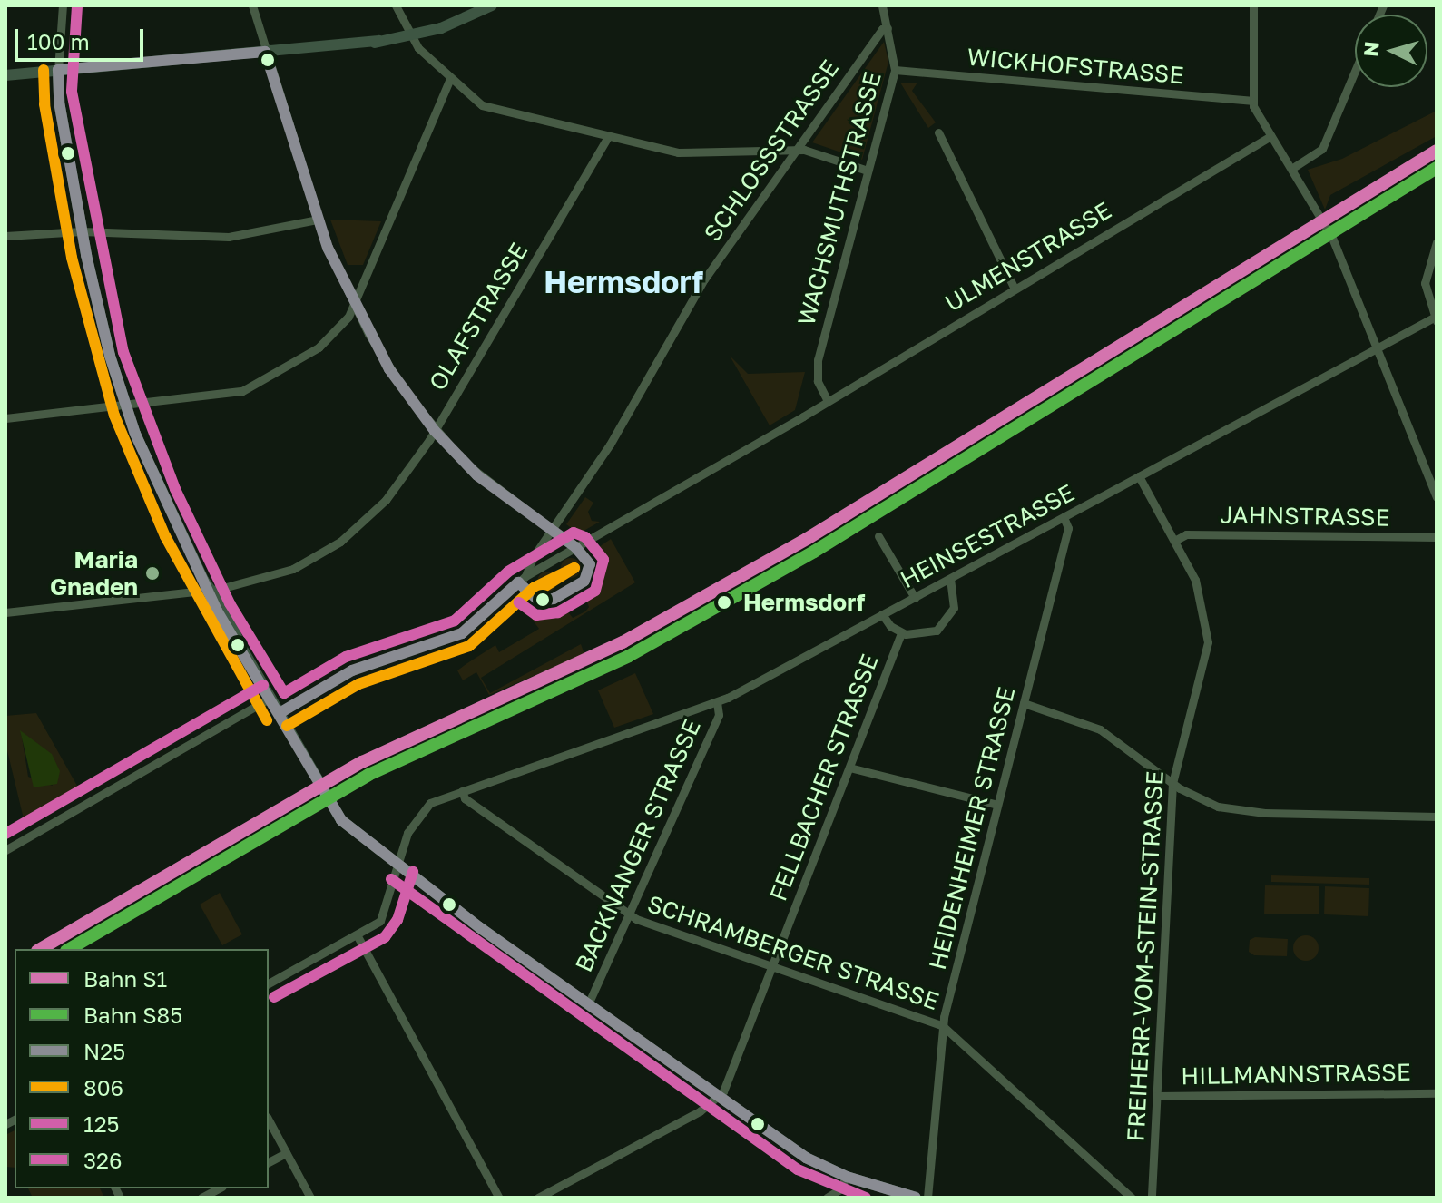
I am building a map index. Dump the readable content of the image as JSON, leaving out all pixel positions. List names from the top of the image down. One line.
{"streets":{"street":["WICKHOFSTRASSE","SCHLOSSSTRASSE","WACHSMUTHSTRASSE","ULMENSTRASSE","OLAFSTRASSE","JAHNSTRASSE","HEINSESTRASSE","FELLBACHER STRASSE","HEIDENHEIMER STRASSE","BACKNANGER STRASSE","SCHRAMBERGER STRASSE","FREIHERR-VOM-STEIN-STRASSE","HILLMANNSTRASSE"]},"crossings":[["WICKHOFSTRASSE","WACHSMUTHSTRASSE"],["SCHLOSSSTRASSE","WACHSMUTHSTRASSE"],["SCHLOSSSTRASSE","ULMENSTRASSE"],["WACHSMUTHSTRASSE","ULMENSTRASSE"],["JAHNSTRASSE","FREIHERR-VOM-STEIN-STRASSE"],["HEINSESTRASSE","HEIDENHEIMER STRASSE"],["HEINSESTRASSE","BACKNANGER STRASSE"],["HEINSESTRASSE","SCHRAMBERGER STRASSE"],["HEINSESTRASSE","FREIHERR-VOM-STEIN-STRASSE"],["FELLBACHER STRASSE","SCHRAMBERGER STRASSE"],["HEIDENHEIMER STRASSE","SCHRAMBERGER STRASSE"],["BACKNANGER STRASSE","SCHRAMBERGER STRASSE"],["FREIHERR-VOM-STEIN-STRASSE","HILLMANNSTRASSE"]],"districts":["Hermsdorf"],"places":["Maria Gnaden","Hermsdorf"],"lines":["transit line 326","transit line N25","transit line 806","rail line S1","rail line S85","transit line 125"],"legend":["Bahn S1","Bahn S85","N25","806","125","326"],"scale_bar":"100 m","north":"left"}
